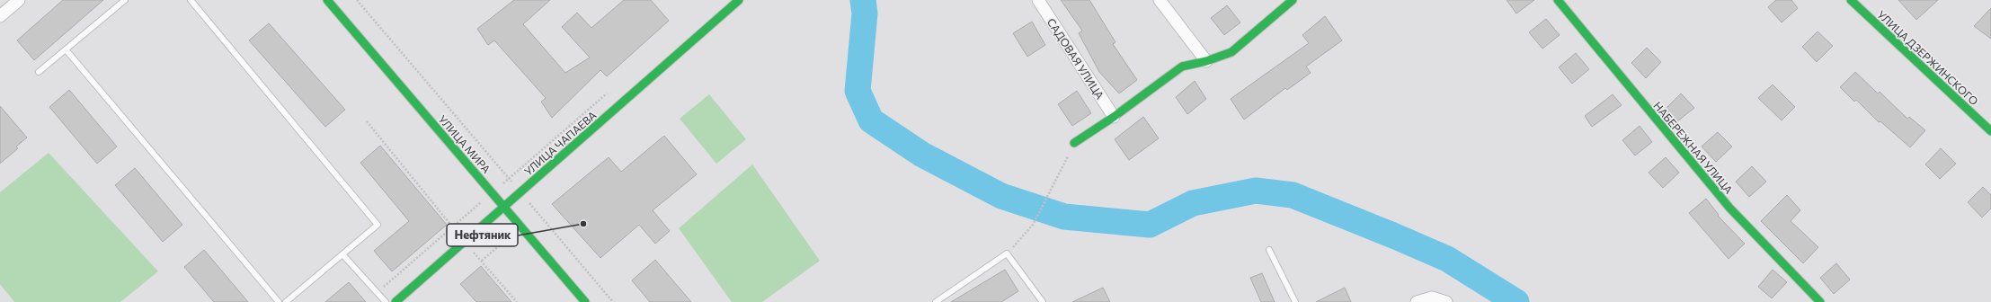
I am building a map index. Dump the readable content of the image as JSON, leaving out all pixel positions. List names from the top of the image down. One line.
{"streets":{"street":["УЛИЦА ДЗЕРЖИНСКОГО","САДОВАЯ УЛИЦА","УЛИЦА ЧАПАЕВА","УЛИЦА МИРА","НАБЕРЕЖНАЯ УЛИЦА"]},"crossings":[["УЛИЦА ЧАПАЕВА","УЛИЦА МИРА"]],"places":["Нефтяник"]}
